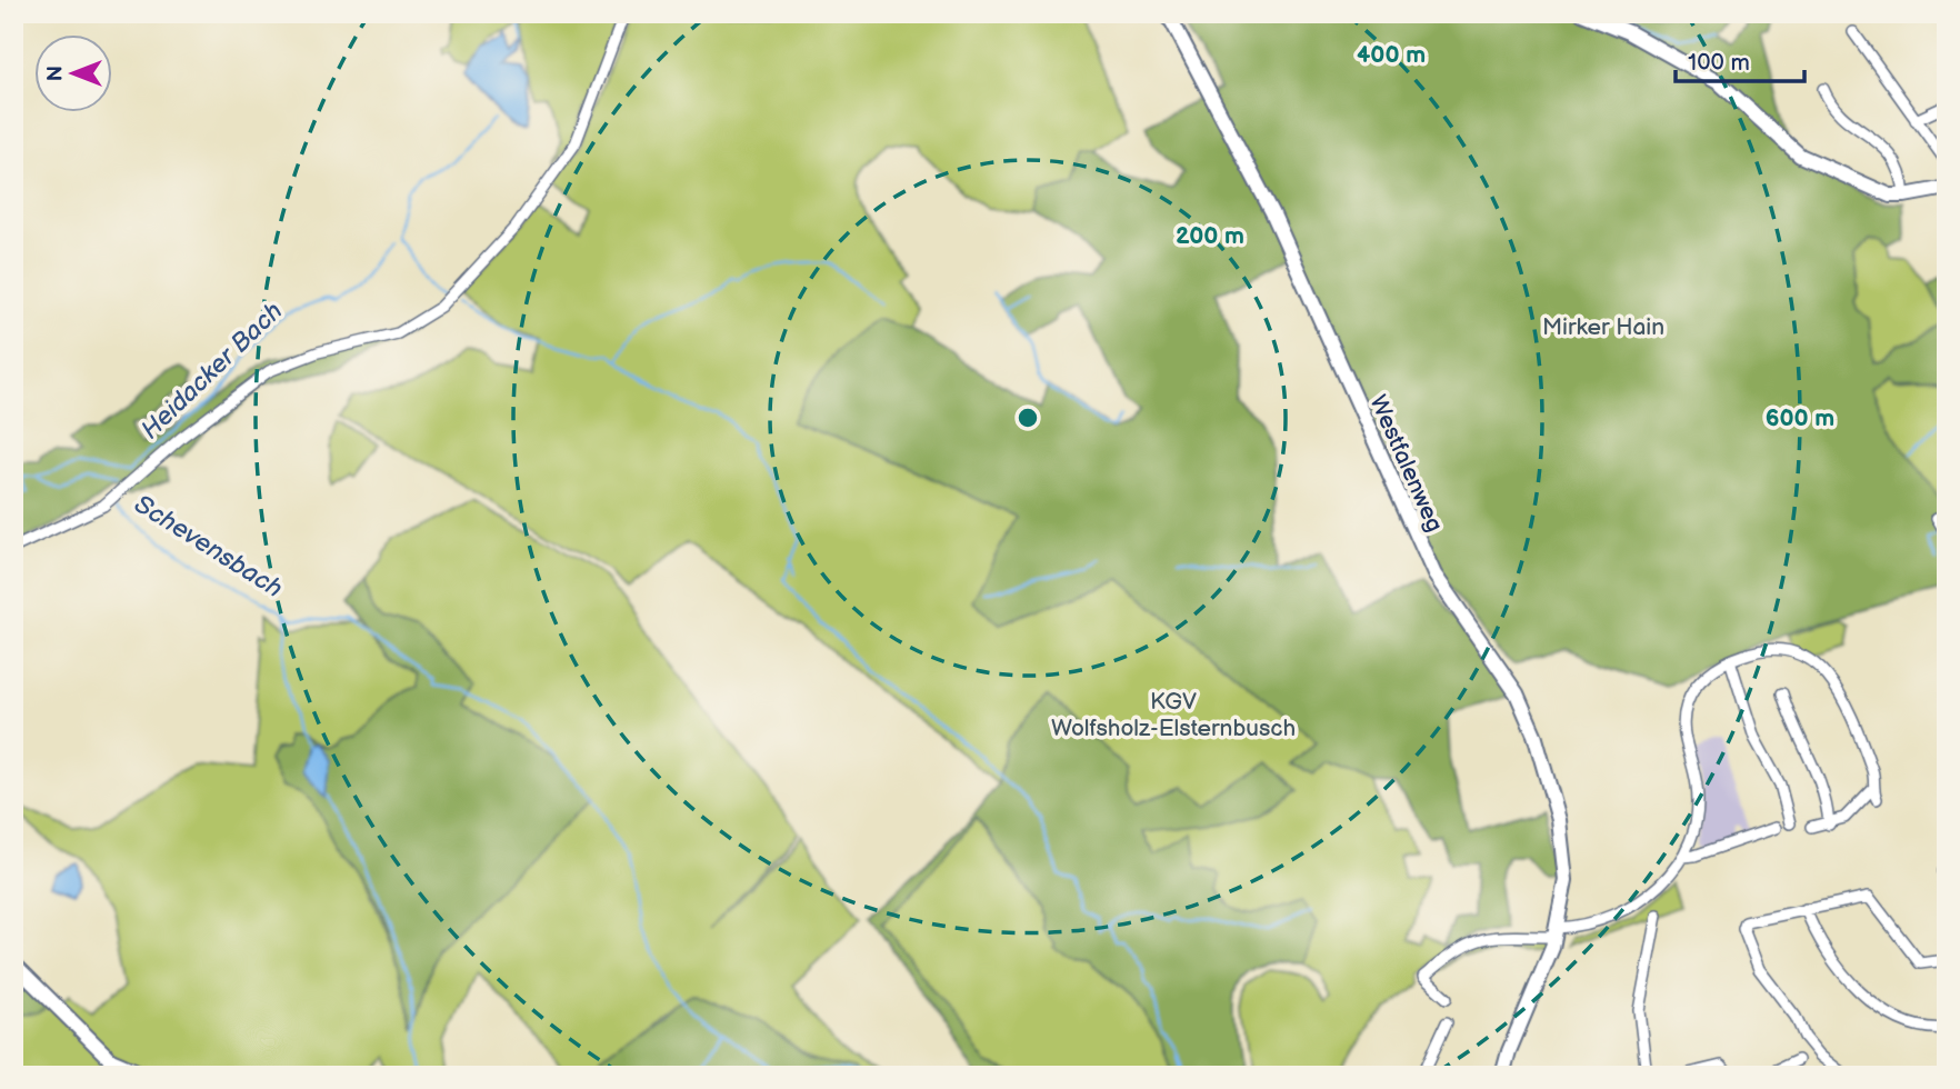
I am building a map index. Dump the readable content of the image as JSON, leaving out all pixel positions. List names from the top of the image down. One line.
{"streets":{"street":["Westfalenweg"]},"water":["Heidacker Bach","Schevensbach"],"parks":["Mirker Hain","KGV Wolfsholz-Elsternbusch"],"scale_bar":"100 m","north":"left","rings":["400 m","200 m","600 m"]}
